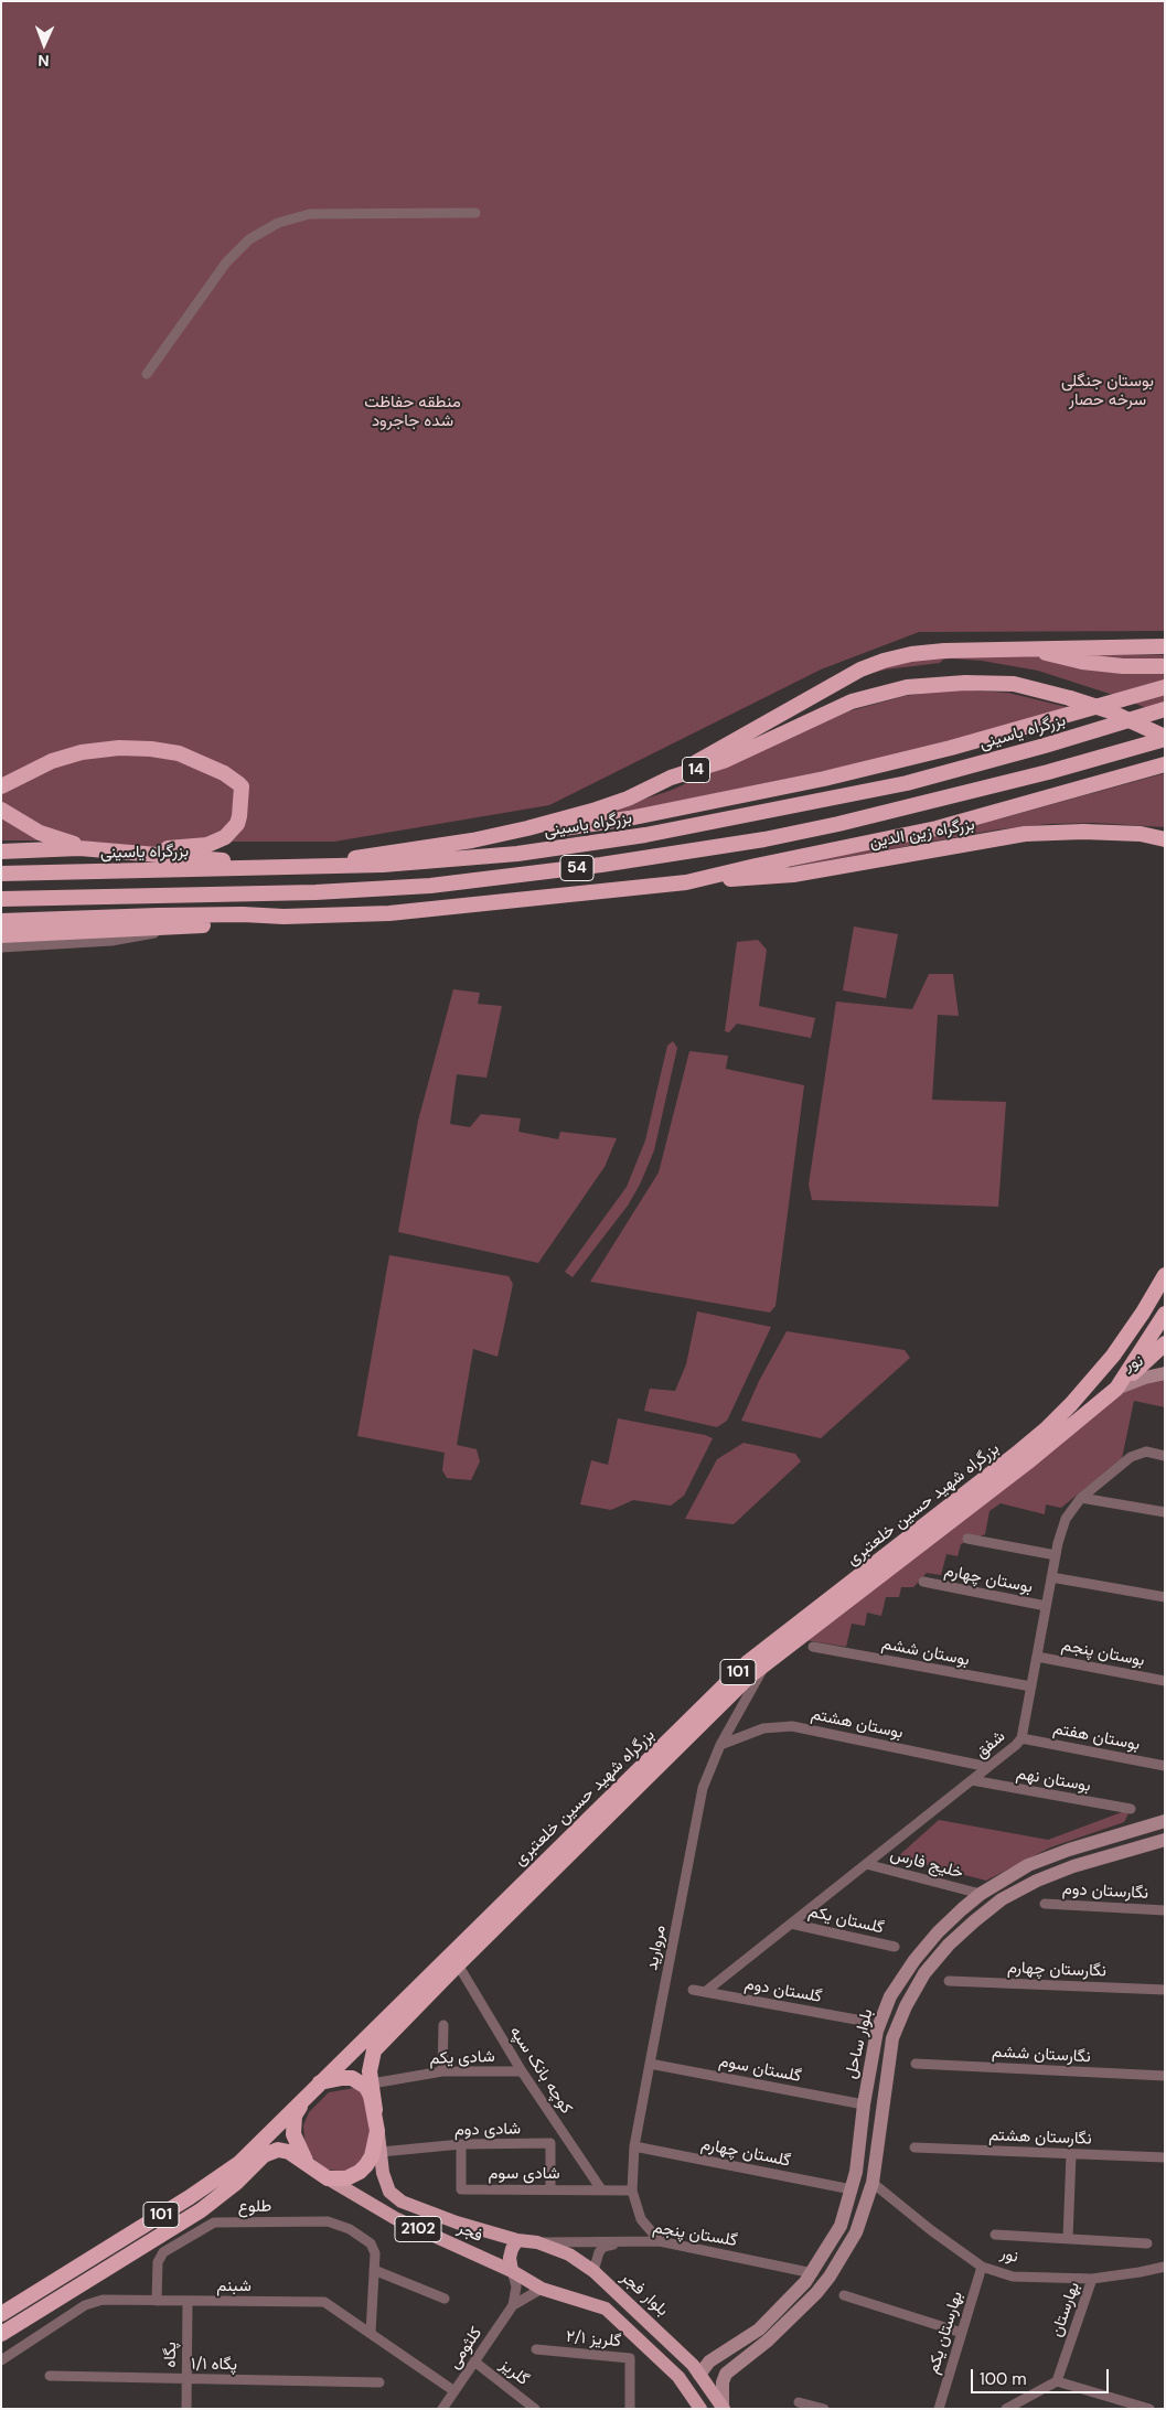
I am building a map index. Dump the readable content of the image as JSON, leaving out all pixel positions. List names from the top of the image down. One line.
{"streets":{"highway":["بزرگراه یاسینی","14","بزرگراه زین الدین","54","بزرگراه شهید حسین خلعتبری","101"],"main road":["نور","بلوار ساحل","2102","فجر","بلوار فجر"],"street":["بوستان چهارم","بوستان ششم","بوستان پنجم","بوستان هشتم","بوستان هفتم","شفق","بوستان نهم","خلیج فارس","نگارستان دوم","گلستان یکم","مروارید","نگارستان چهارم","گلستان دوم","نگارستان ششم","شادی یکم","گلستان سوم","کوچه بانک سپه","شادی دوم","نگارستان هشتم","گلستان چهارم","شادی سوم","طلوع","گلستان پنجم","شبنم","بهارستان","بهارستان یکم","گلریز ۲/۱","کلثومی","پگاه","پگاه ۱/۱","گلریز"]},"crossings":[["بزرگراه یاسینی","14"],["14","54"],["نور","بزرگراه شهید حسین خلعتبری"],["نور","بلوار ساحل"],["نور","بهارستان"],["نور","بهارستان یکم"],["بزرگراه شهید حسین خلعتبری","101"],["بزرگراه شهید حسین خلعتبری","مروارید"],["بزرگراه شهید حسین خلعتبری","شادی یکم"],["بزرگراه شهید حسین خلعتبری","کوچه بانک سپه"],["بزرگراه شهید حسین خلعتبری","فجر"],["بوستان چهارم","شفق"],["بوستان ششم","شفق"],["بوستان پنجم","شفق"],["101","فجر"],["بوستان هشتم","شفق"],["بوستان هشتم","مروارید"],["بوستان هفتم","شفق"],["شفق","بوستان نهم"],["شفق","خلیج فارس"],["شفق","گلستان یکم"],["شفق","گلستان دوم"],["خلیج فارس","بلوار ساحل"],["مروارید","گلستان سوم"],["مروارید","گلستان چهارم"],["مروارید","شادی سوم"],["مروارید","گلستان پنجم"],["بلوار ساحل","گلستان سوم"],["بلوار ساحل","گلستان چهارم"],["بلوار ساحل","گلستان پنجم"],["بلوار ساحل","بلوار فجر"],["شادی یکم","کوچه بانک سپه"],["کوچه بانک سپه","شادی سوم"],["شادی دوم","شادی سوم"],["شادی دوم","فجر"],["طلوع","شبنم"],["2102","فجر"],["2102","کلثومی"],["فجر","بلوار فجر"],["گلستان پنجم","بلوار فجر"],["شبنم","کلثومی"],["شبنم","پگاه"],["کلثومی","گلریز"],["پگاه","پگاه ۱/۱"]],"parks":["بوستان جنگلی سرخه حصار","منطقه حفاظت شده جاجرود"],"scale_bar":"100 m","north":"bottom"}
